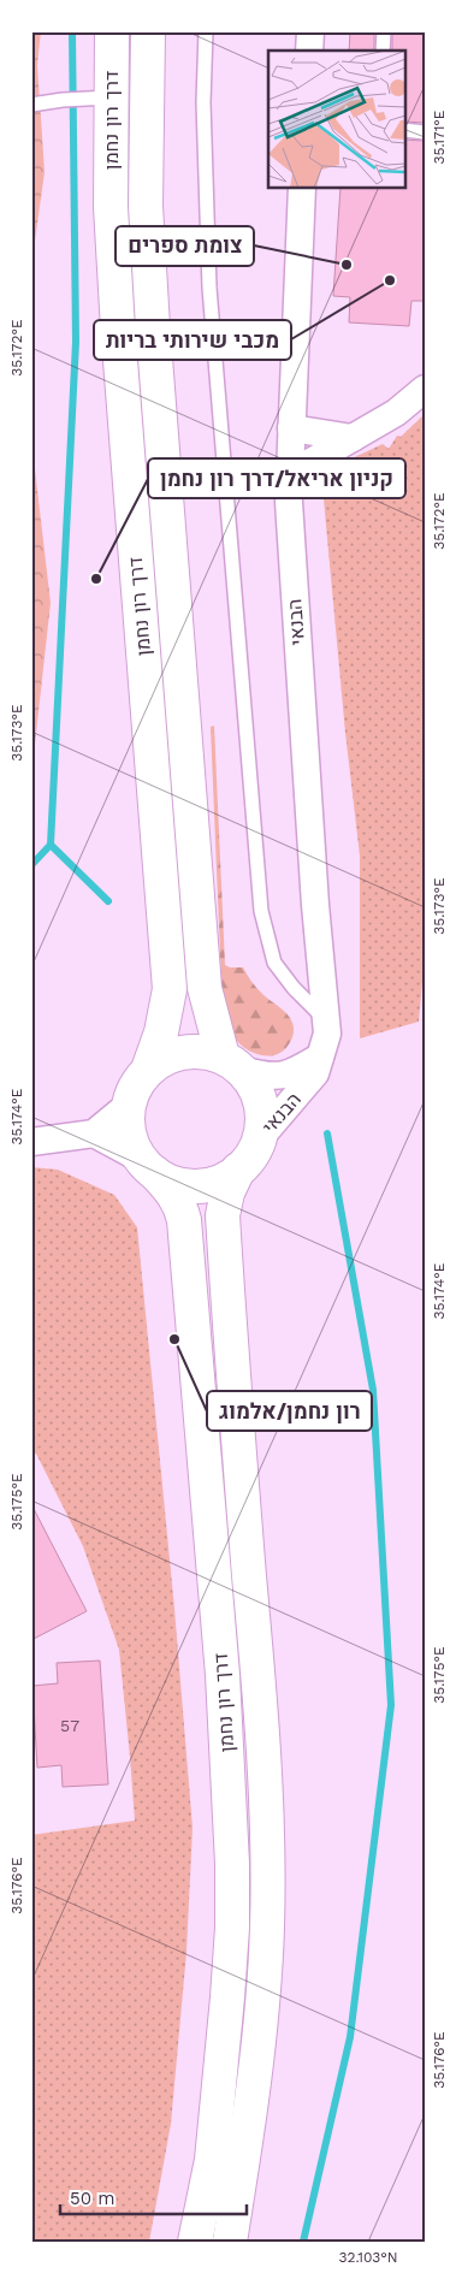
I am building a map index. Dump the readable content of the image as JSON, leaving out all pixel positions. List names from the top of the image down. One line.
{"streets":{"main road":["דרך רון נחמן"],"street":["הבנאי"]},"crossings":[["דרך רון נחמן","הבנאי"]],"places":["צומת ספרים","מכבי שירותי בריות","קניון אריאל/דרך רון נחמן","רון נחמן/אלמוג"],"house_numbers":["57"],"scale_bar":"50 m","coordinates":["35.171°E","35.172°E","35.173°E","35.174°E","35.175°E","35.176°E","32.103°N"]}
